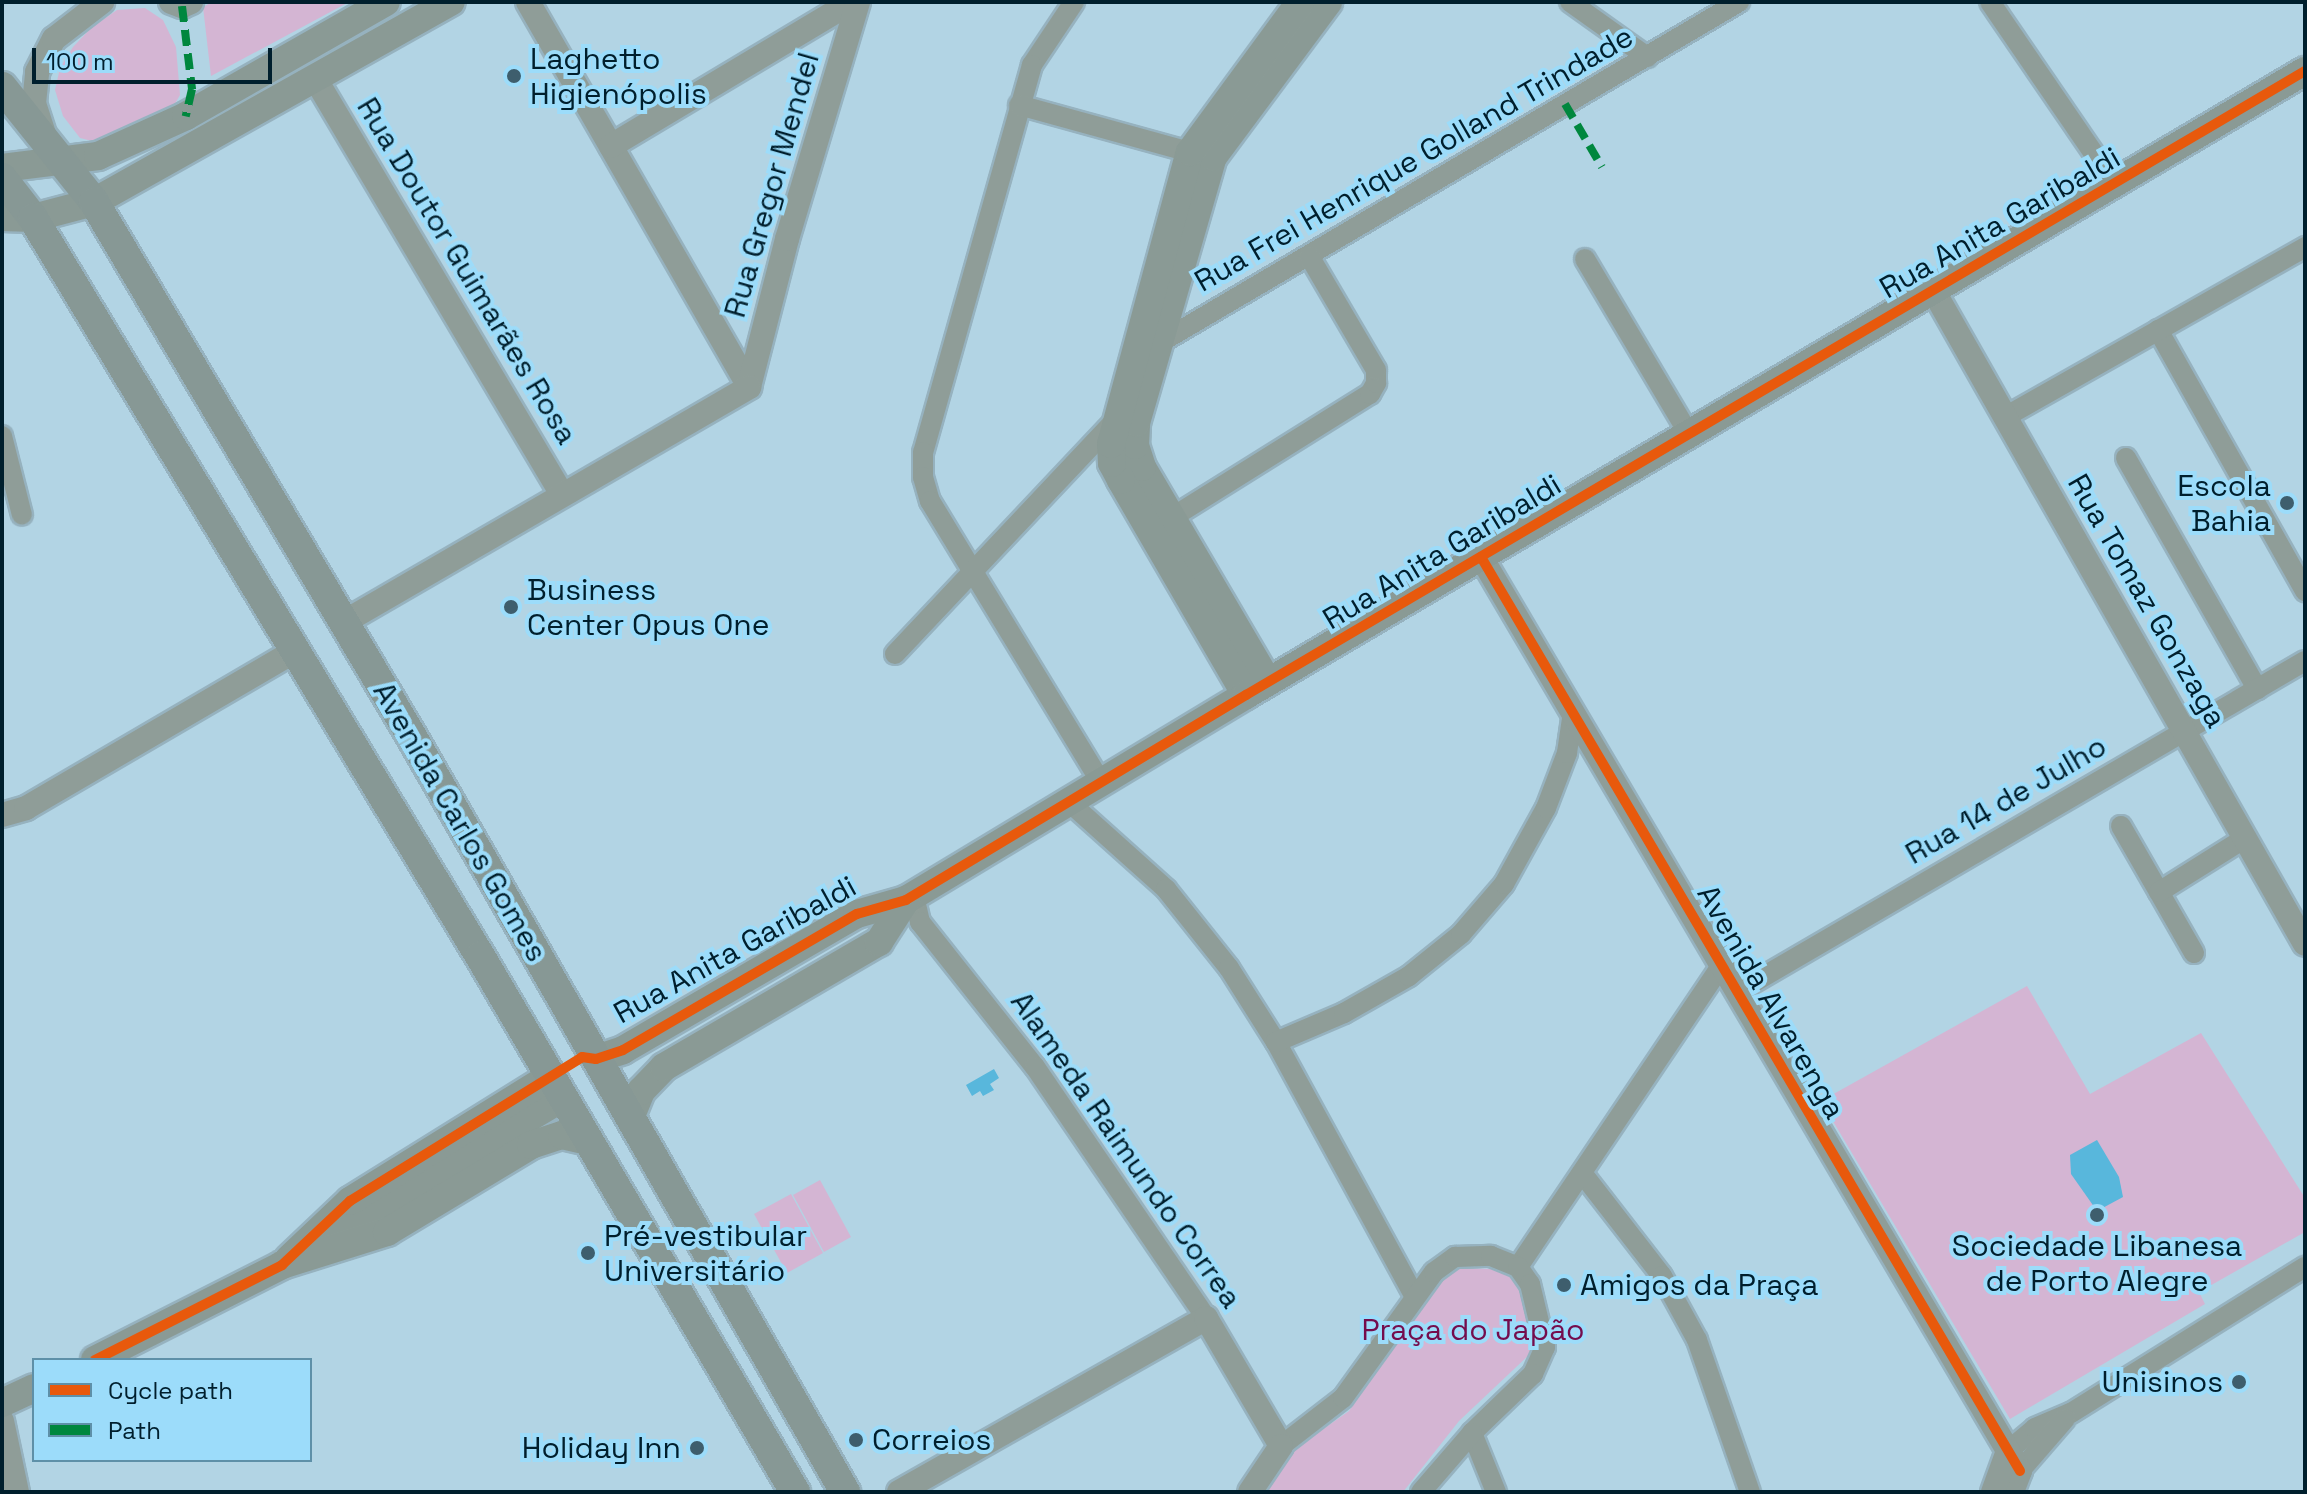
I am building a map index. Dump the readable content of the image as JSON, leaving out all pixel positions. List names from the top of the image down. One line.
{"streets":{"main road":["Rua Anita Garibaldi","Avenida Carlos Gomes"],"street":["Rua Frei Henrique Golland Trindade","Rua Gregor Mendel","Rua Doutor Guimarães Rosa","Rua Tomaz Gonzaga","Rua 14 de Julho","Avenida Alvarenga","Alameda Raimundo Correa"]},"crossings":[["Rua Anita Garibaldi","Rua Tomaz Gonzaga"],["Rua Anita Garibaldi","Avenida Carlos Gomes"],["Rua Anita Garibaldi","Avenida Alvarenga"],["Rua Anita Garibaldi","Alameda Raimundo Correa"],["Rua Tomaz Gonzaga","Rua 14 de Julho"],["Rua 14 de Julho","Avenida Alvarenga"]],"parks":["Praça do Japão"],"places":["Laghetto Higienópolis","Escola Bahia","Business Center Opus One","Sociedade Libanesa de Porto Alegre","Pré-vestibular Universitário","Amigos da Praça","Unisinos","Correios","Holiday Inn"],"legend":["Cycle path","Path"],"scale_bar":"100 m"}
